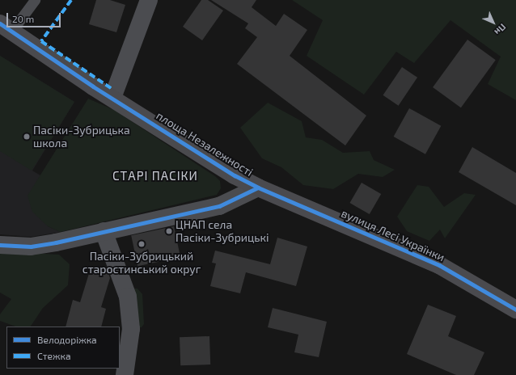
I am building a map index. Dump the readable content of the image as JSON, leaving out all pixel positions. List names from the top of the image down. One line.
{"streets":{"main road":["площа Незалежності","вулиця Лесі Українки"]},"crossings":[["площа Незалежності","вулиця Лесі Українки"]],"districts":["СТАРІ ПАСІКИ"],"places":["Пасіки-Зубрицька школа","ЦНАП села Пасіки-Зубрицькі","Пасіки-Зубрицький старостинський округ"],"legend":["Велодоріжка","Стежка"],"scale_bar":"20 m","north":"bottom right"}
